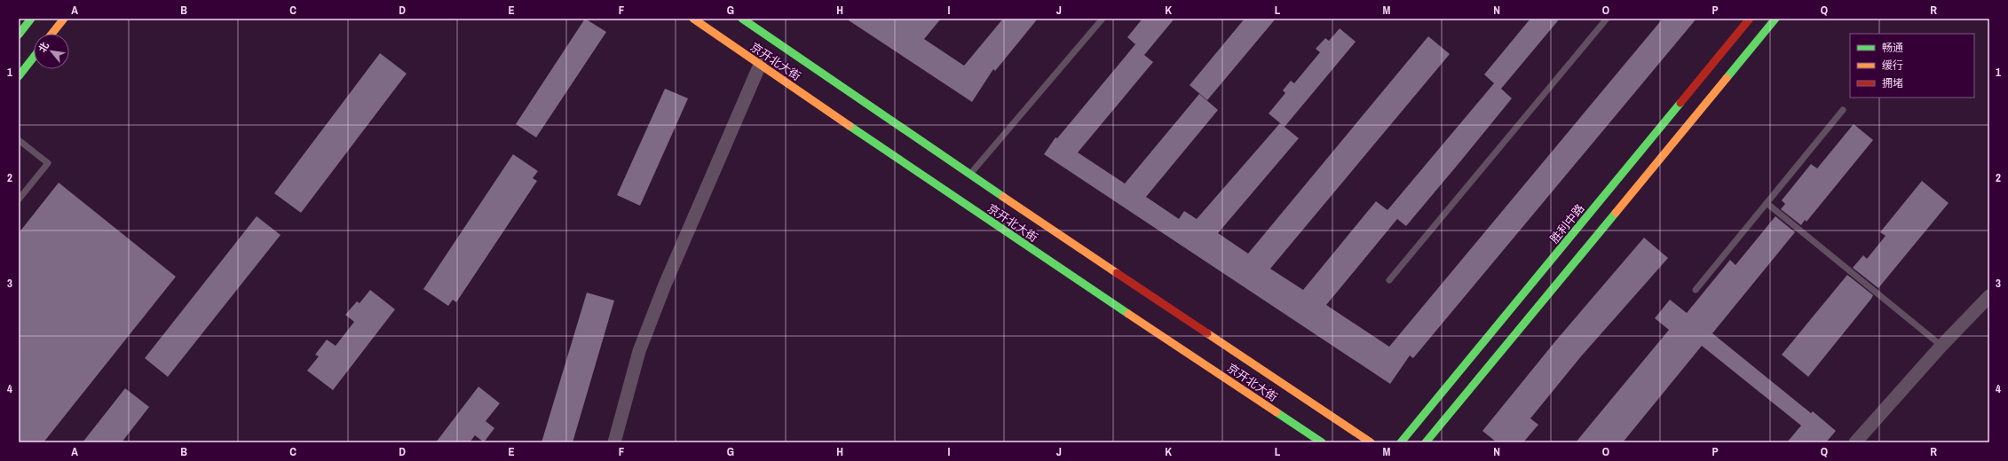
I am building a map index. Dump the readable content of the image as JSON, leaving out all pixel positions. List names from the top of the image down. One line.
{"streets":{"main road":["京开北大街","胜利中路"]},"legend":["畅通","缓行","拥堵"],"north":"top left","grid":{"columns":["A","B","C","D","E","F","G","H","I","J","K","L","M","N","O","P","Q","R"],"rows":["1","2","3","4"]}}
